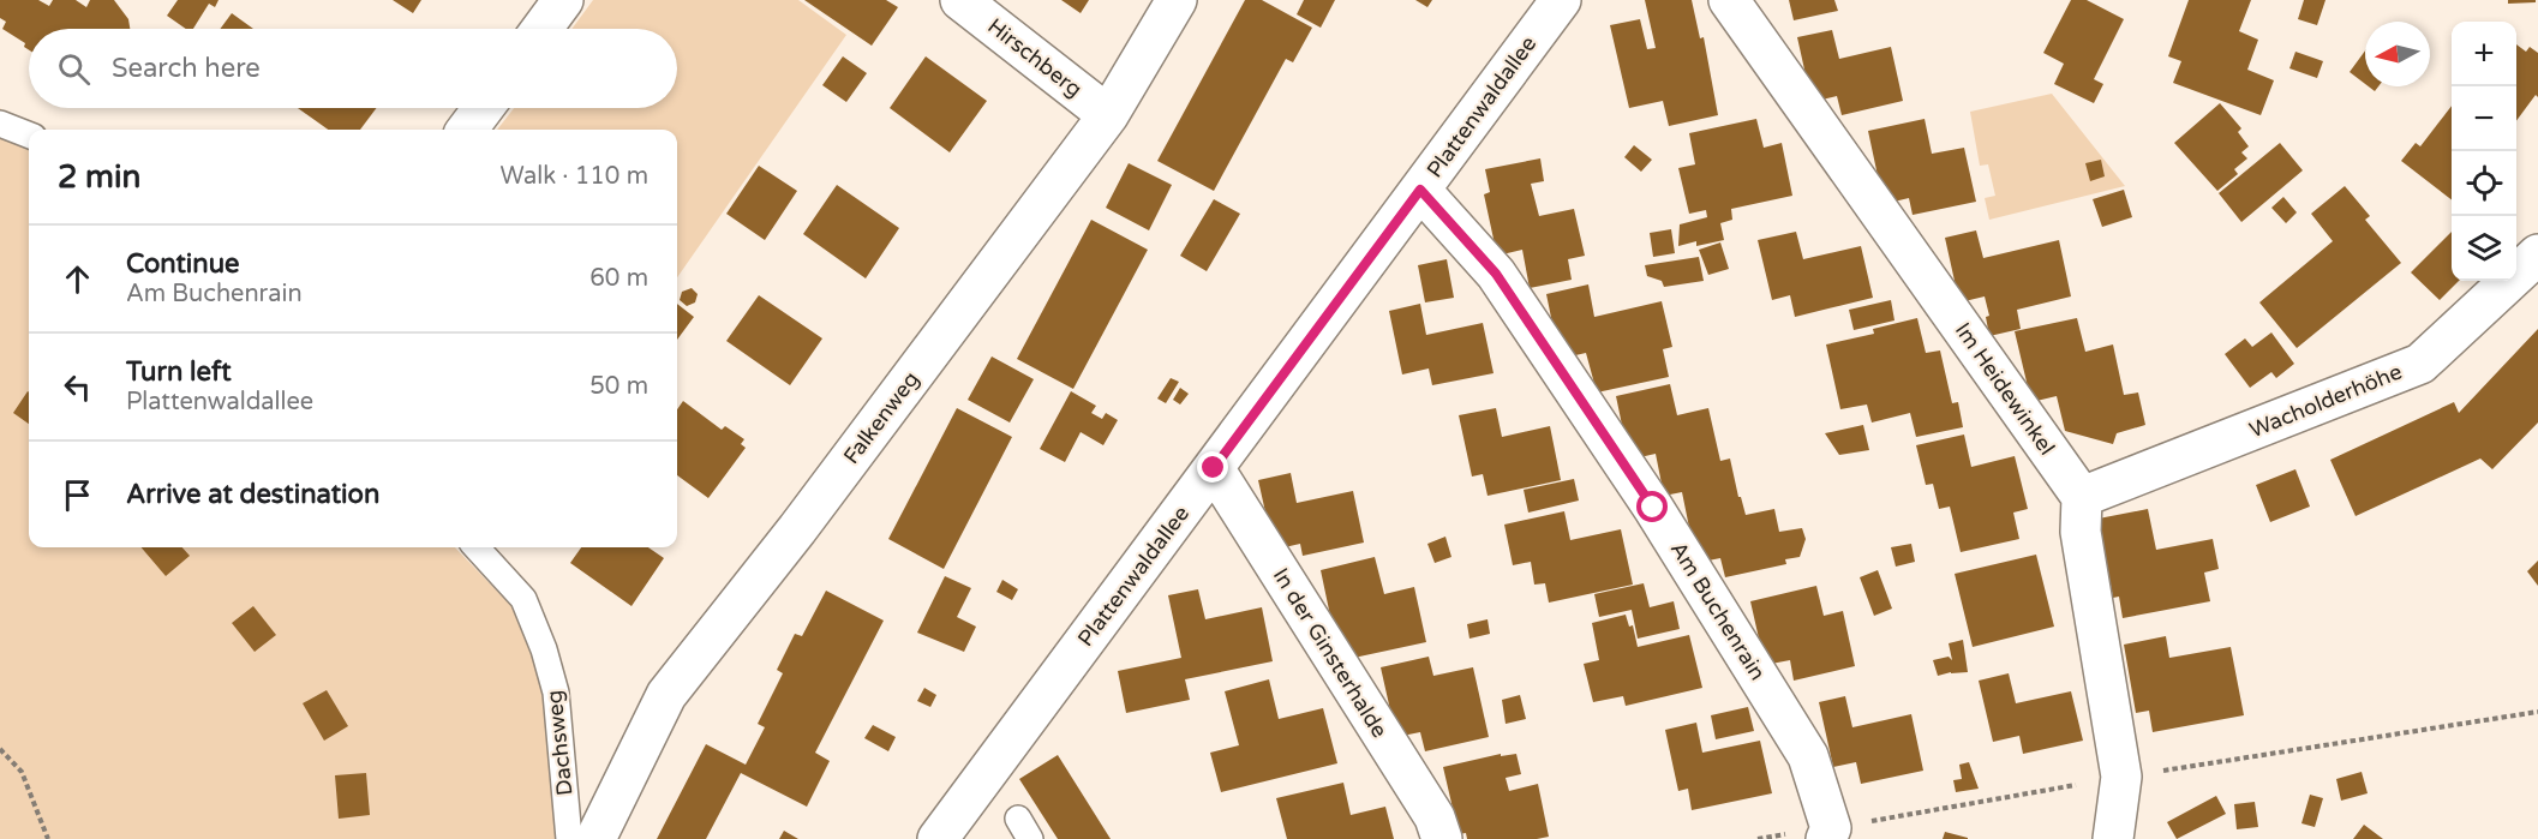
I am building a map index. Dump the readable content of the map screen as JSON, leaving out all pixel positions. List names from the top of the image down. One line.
{"streets":{"street":["Hirschberg","Plattenwaldallee","Im Heidewinkel","Wacholderhöhe","Falkenweg","Am Buchenrain","In der Ginsterhalde"],"lane":["Dachsweg"]},"crossings":[["Hirschberg","Falkenweg"],["Plattenwaldallee","Am Buchenrain"],["Plattenwaldallee","In der Ginsterhalde"],["Im Heidewinkel","Wacholderhöhe"]],"north":"left","page":{"map_buttons":["+","−"],"search":"Search here","heading":["2 min","Walk · 110 m"],"list":[["Continue","Am Buchenrain","60 m"],["Turn left","Plattenwaldallee","50 m"],"Arrive at destination"]}}
